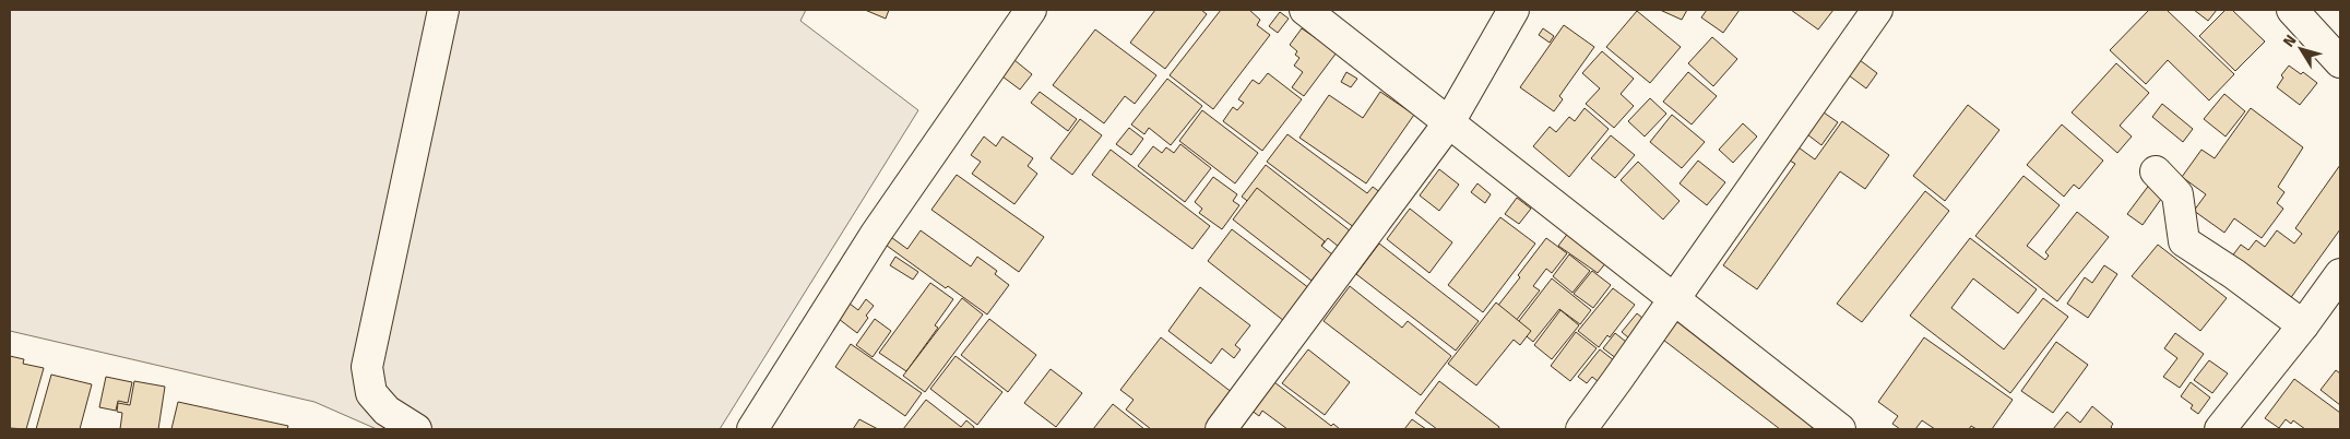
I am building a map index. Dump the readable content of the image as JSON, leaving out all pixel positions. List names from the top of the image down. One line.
{"north":"top left"}
